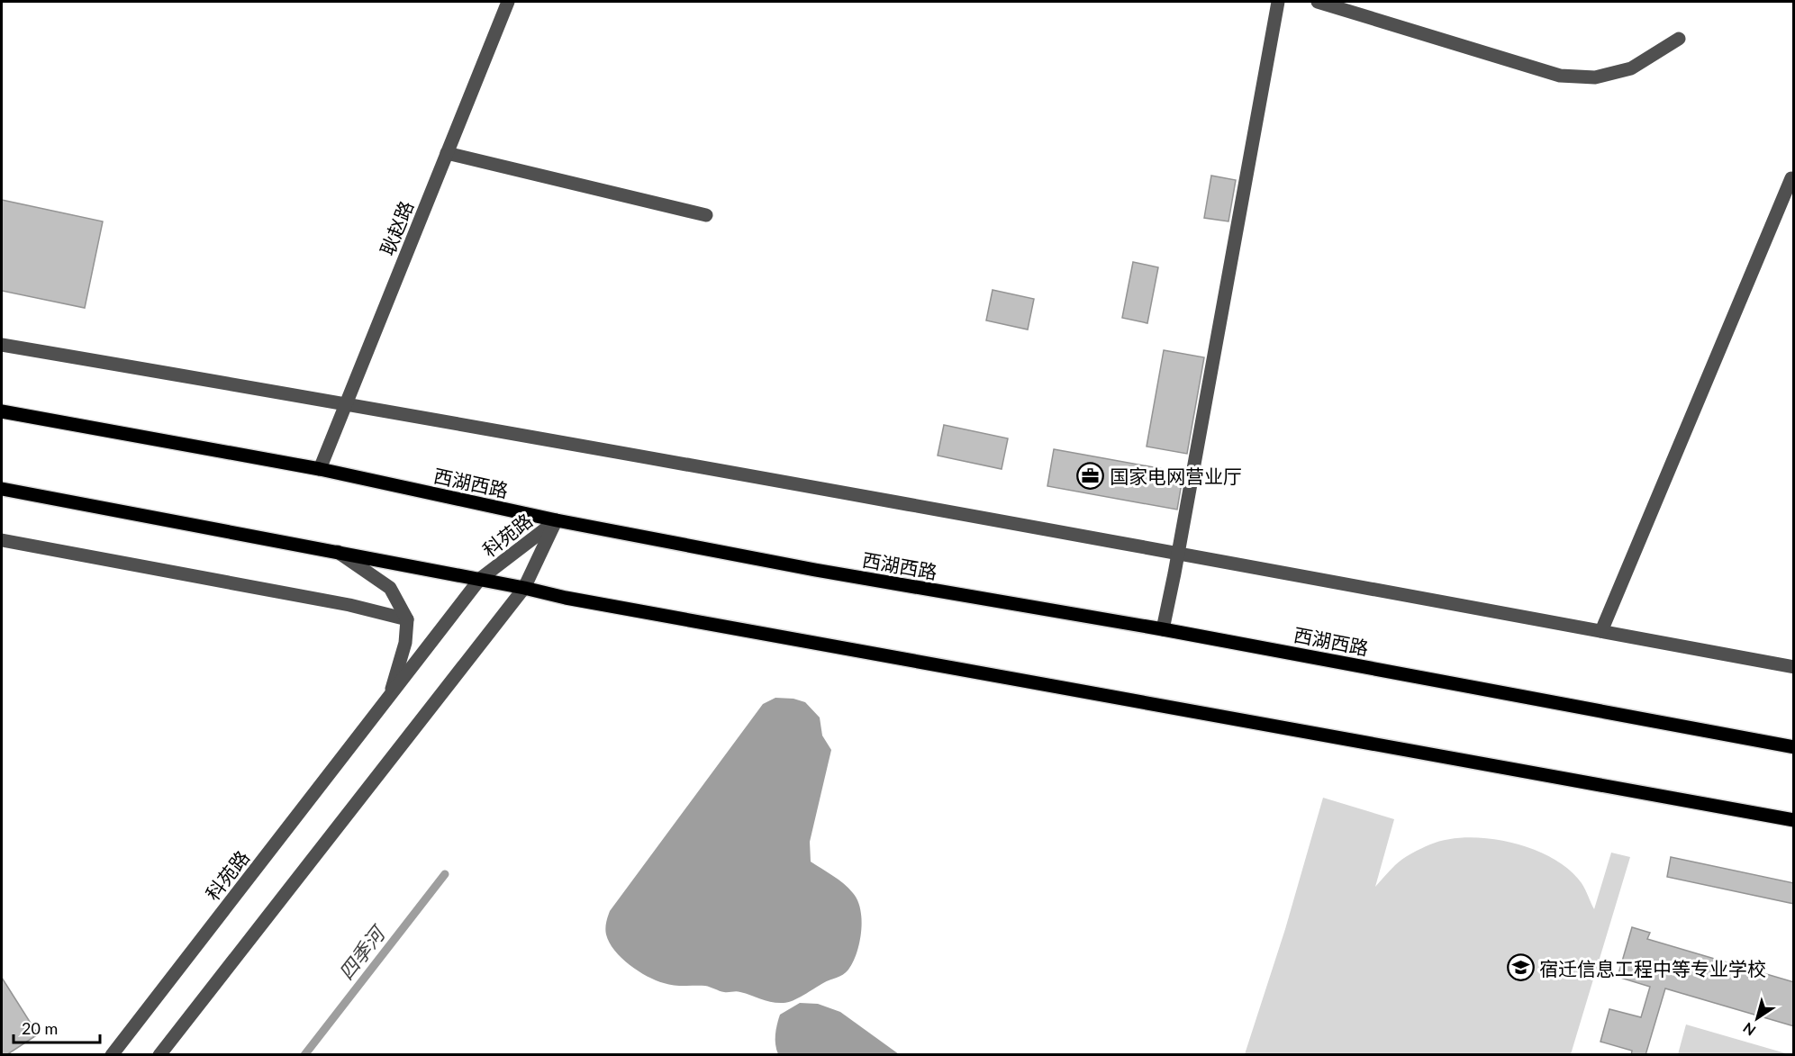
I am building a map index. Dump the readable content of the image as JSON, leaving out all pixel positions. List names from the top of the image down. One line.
{"streets":{"main road":["西湖西路"],"street":["耿赵路","科苑路"]},"crossings":[["耿赵路","西湖西路"],["西湖西路","科苑路"]],"water":["四季河"],"places":{"office":["国家电网营业厅"],"school or university":["宿迁信息工程中等专业学校"]},"scale_bar":"20 m","north":"bottom left"}
